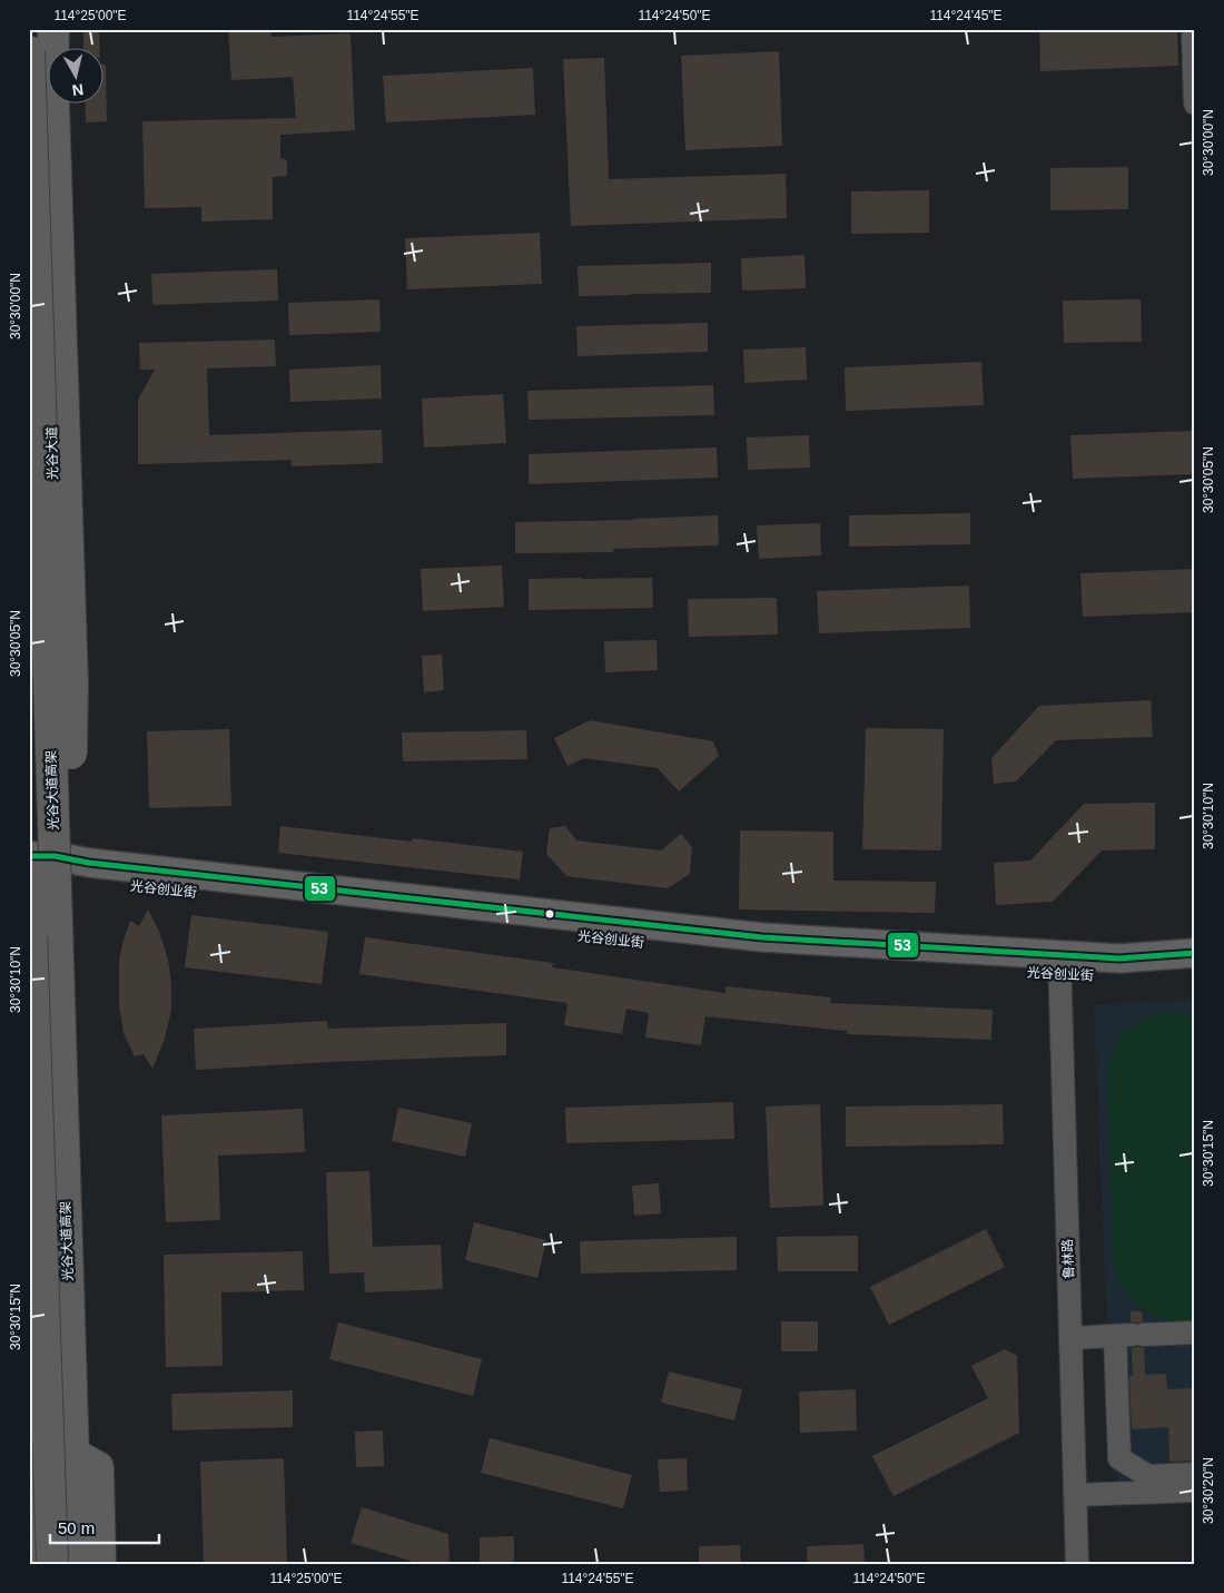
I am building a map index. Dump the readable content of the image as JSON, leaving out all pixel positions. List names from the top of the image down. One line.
{"streets":{"highway":["光谷大道高架"],"main road":["光谷大道","光谷创业街"],"street":["鲁林路"]},"crossings":[["光谷大道","光谷大道高架"],["光谷大道","光谷创业街"],["光谷大道高架","光谷创业街"],["光谷创业街","鲁林路"]],"lines":["transit line 53"],"scale_bar":"50 m","north":"bottom","coordinates":["114°25'00\"E","114°24'55\"E","114°24'50\"E","114°24'45\"E","30°30'00\"N","30°30'05\"N","30°30'10\"N","30°30'15\"N","30°30'20\"N"]}
